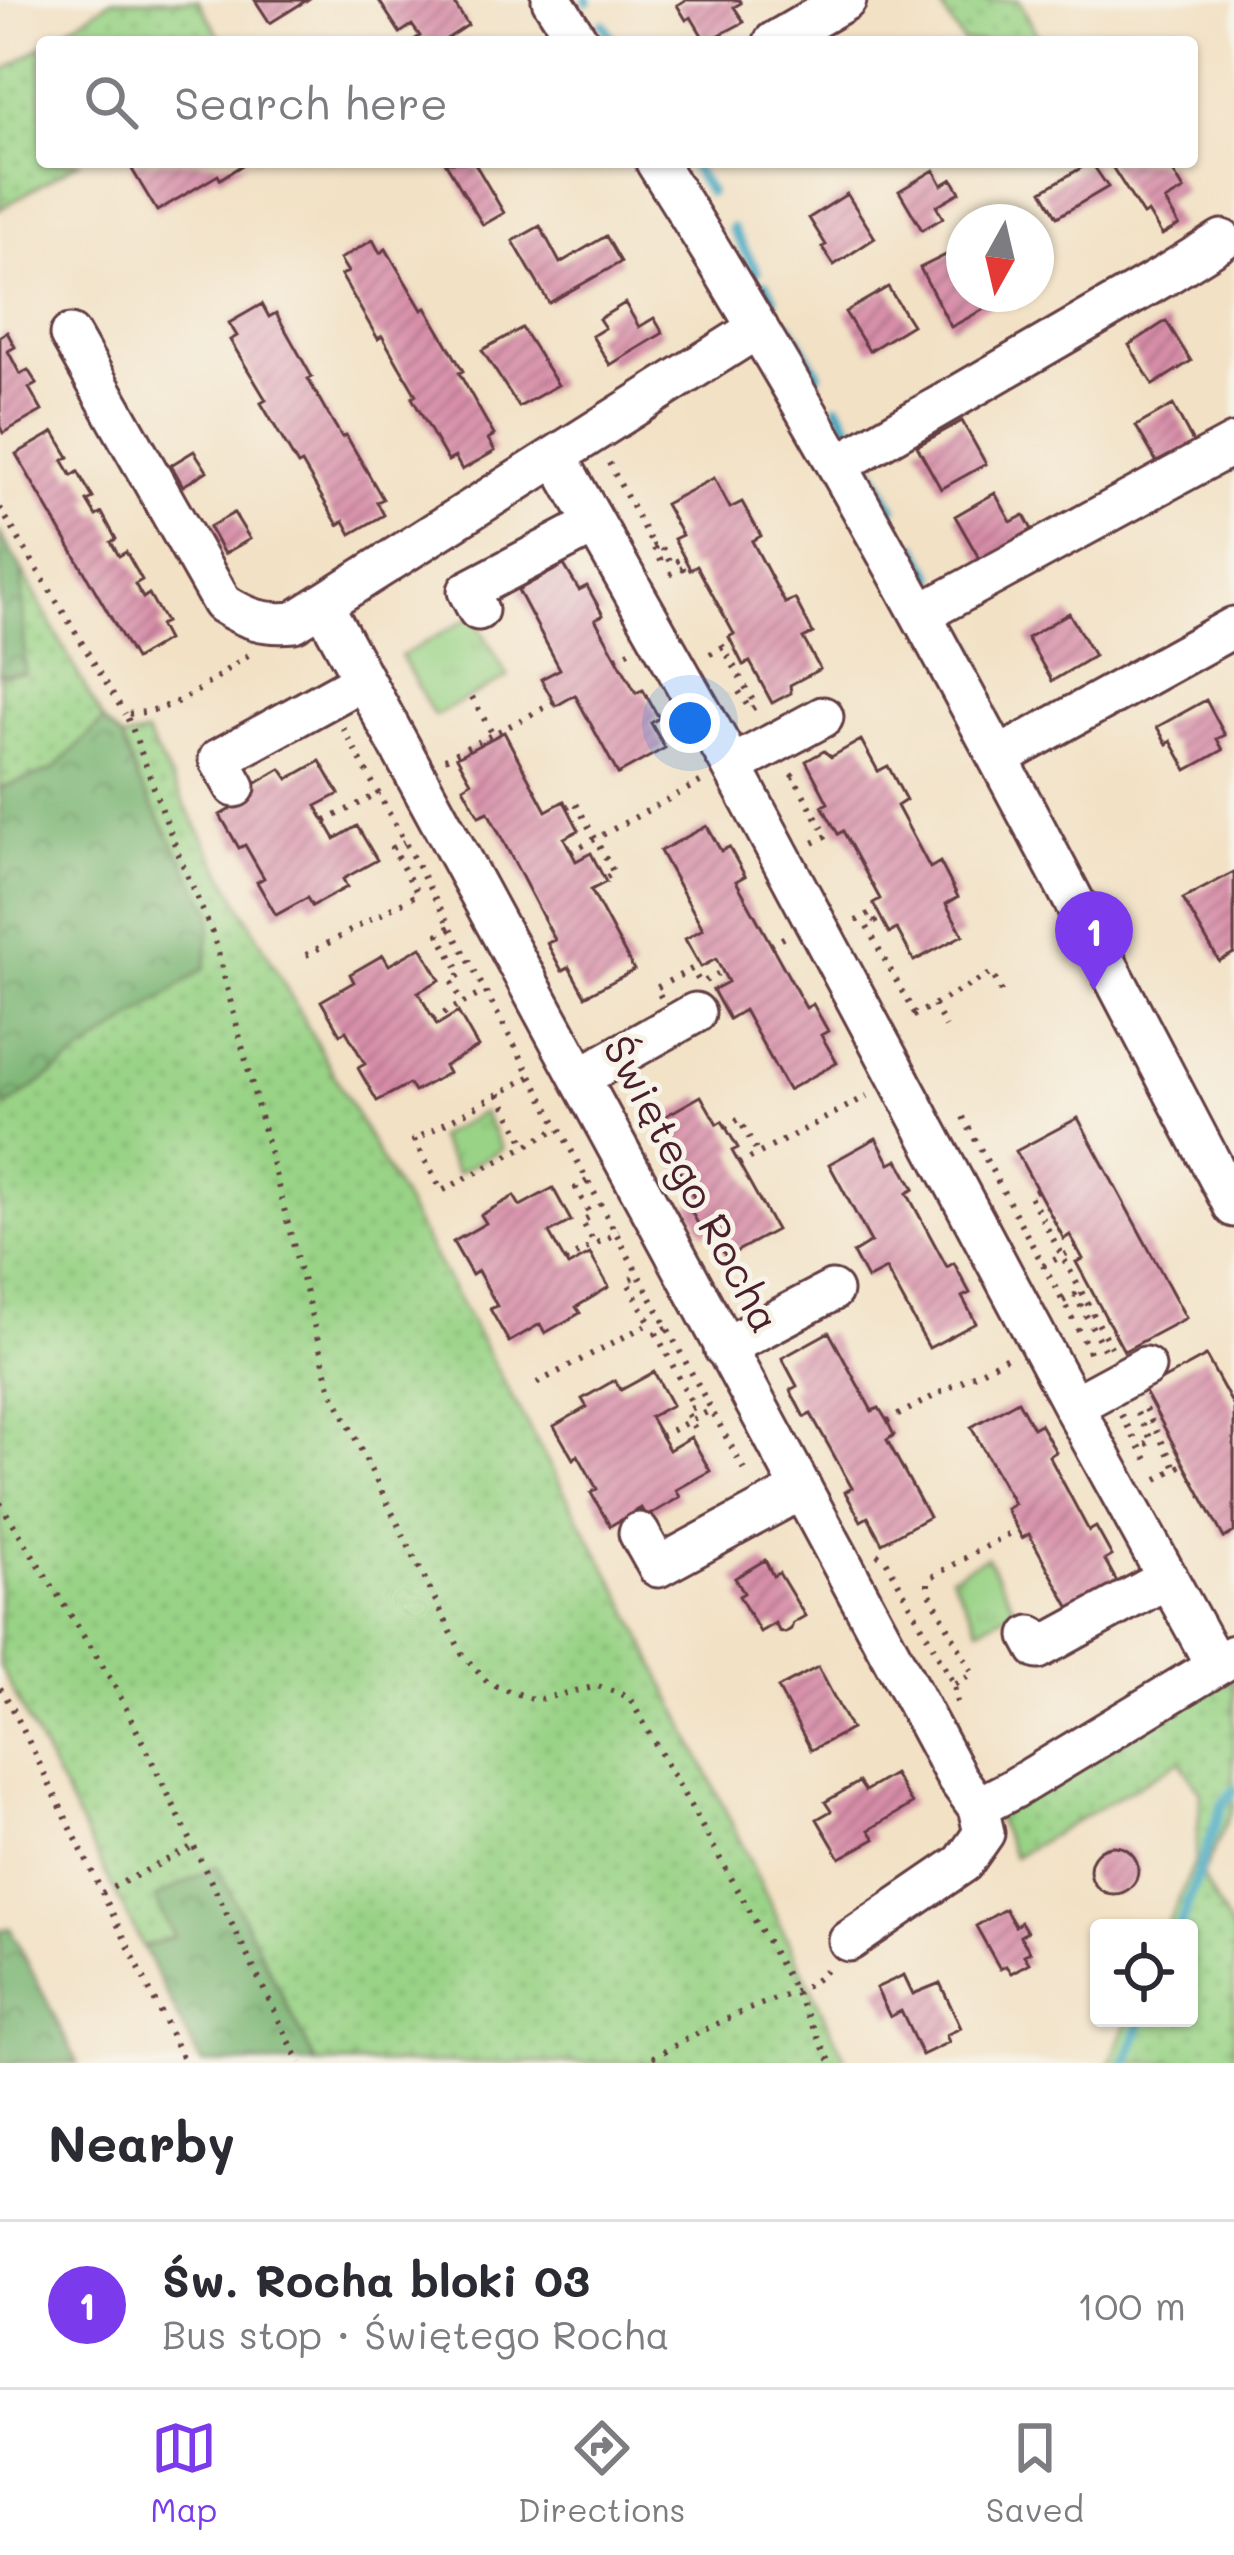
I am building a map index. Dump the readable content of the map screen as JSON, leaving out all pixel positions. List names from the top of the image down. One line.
{"streets":{"street":["Świętego Rocha"]},"north":"bottom","page":{"search":"Search here","pins":"1","heading":"Nearby","list":[{"mark":"1","name":"Św. Rocha bloki 03","note":"Bus stop · Świętego Rocha","value":"100 m"}],"nav":["Map","Directions","Saved"]}}
